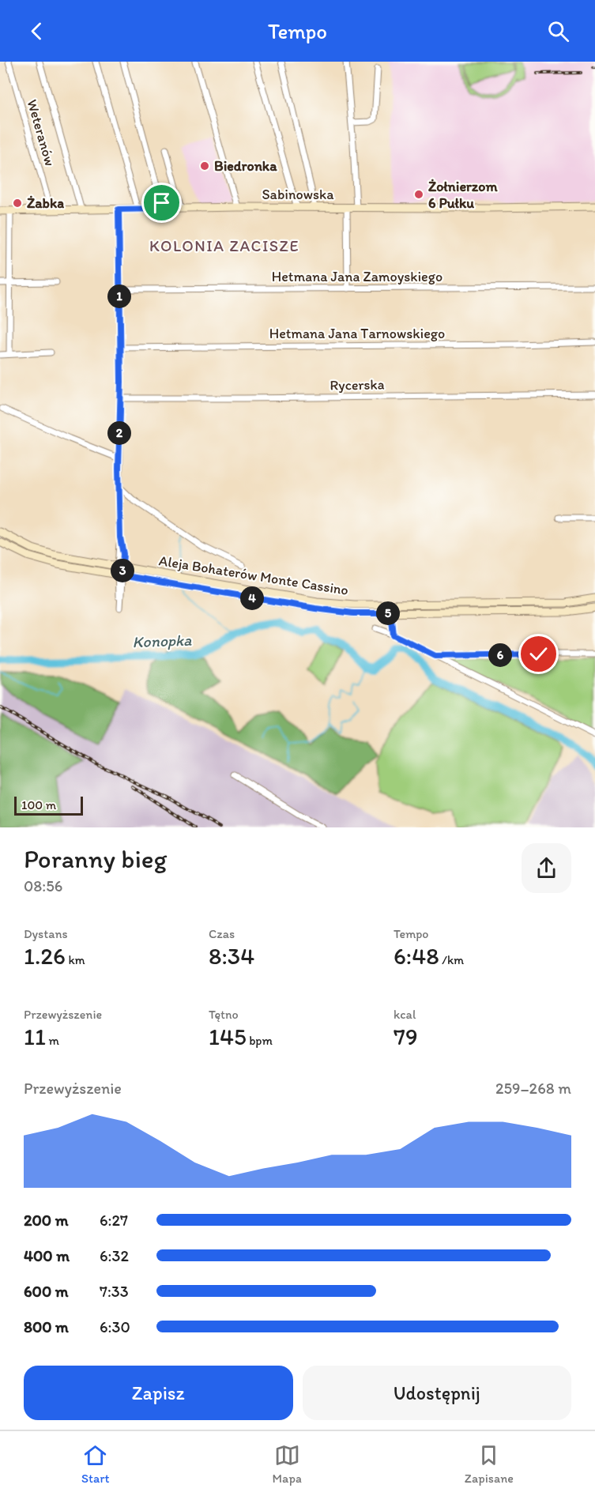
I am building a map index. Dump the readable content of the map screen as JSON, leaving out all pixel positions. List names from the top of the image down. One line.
{"streets":{"main road":["Sabinowska","Aleja Bohaterów Monte Cassino"],"street":["Weteranów","Hetmana Jana Zamoyskiego","Hetmana Jana Tarnowskiego","Rycerska"]},"crossings":[["Weteranów","Sabinowska"]],"districts":["KOLONIA ZACISZE"],"water":["Konopka"],"places":["Biedronka","Żołnierzom 6 Pułku","Żabka"],"scale_bar":"100 m","page":{"header":"Tempo","pins":["1","2","3","4","5","6"],"scale":"100 m","heading":["Poranny bieg","08:56"],"stats":[["Dystans","1.26 km"],["Czas","8:34"],["Tempo","6:48 /km"],["Przewyższenie","11 m"],["Tętno","145 bpm"],["kcal","79"]],"chart":["Przewyższenie","259–268 m"],"list":[{"name":"200 m","note":"6:27"},{"name":"400 m","note":"6:32"},{"name":"600 m","note":"7:33"},{"name":"800 m","note":"6:30"}],"buttons":["Zapisz","Udostępnij"],"tabs":["Start","Mapa","Zapisane"]}}
